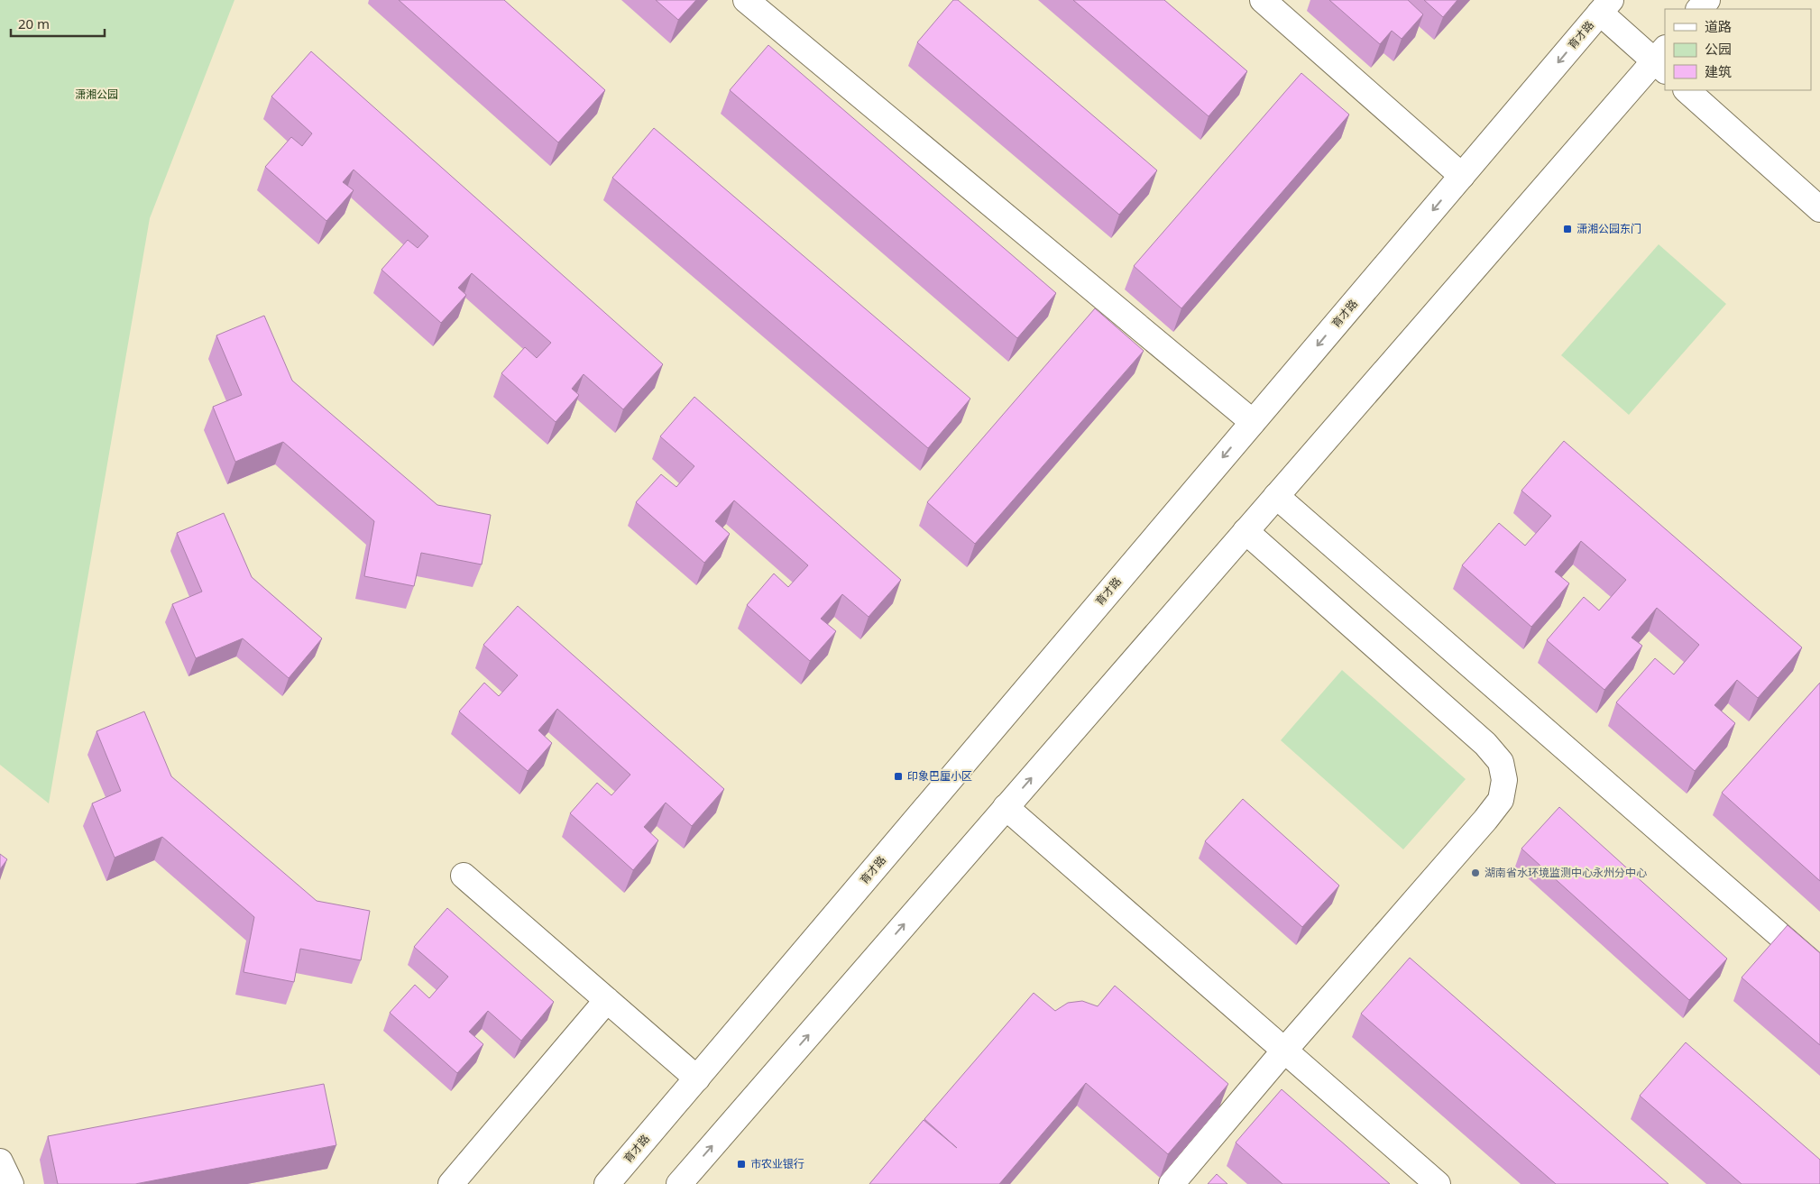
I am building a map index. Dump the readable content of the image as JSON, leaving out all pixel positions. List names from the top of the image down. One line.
{"streets":{"main road":["育才路"]},"parks":["潇湘公园"],"places":{"transit":["潇湘公园东门","印象巴厘小区","市农业银行"],"other":["湖南省水环境监测中心永州分中心"]},"legend":["道路","公园","建筑"],"scale_bar":"20 m"}
